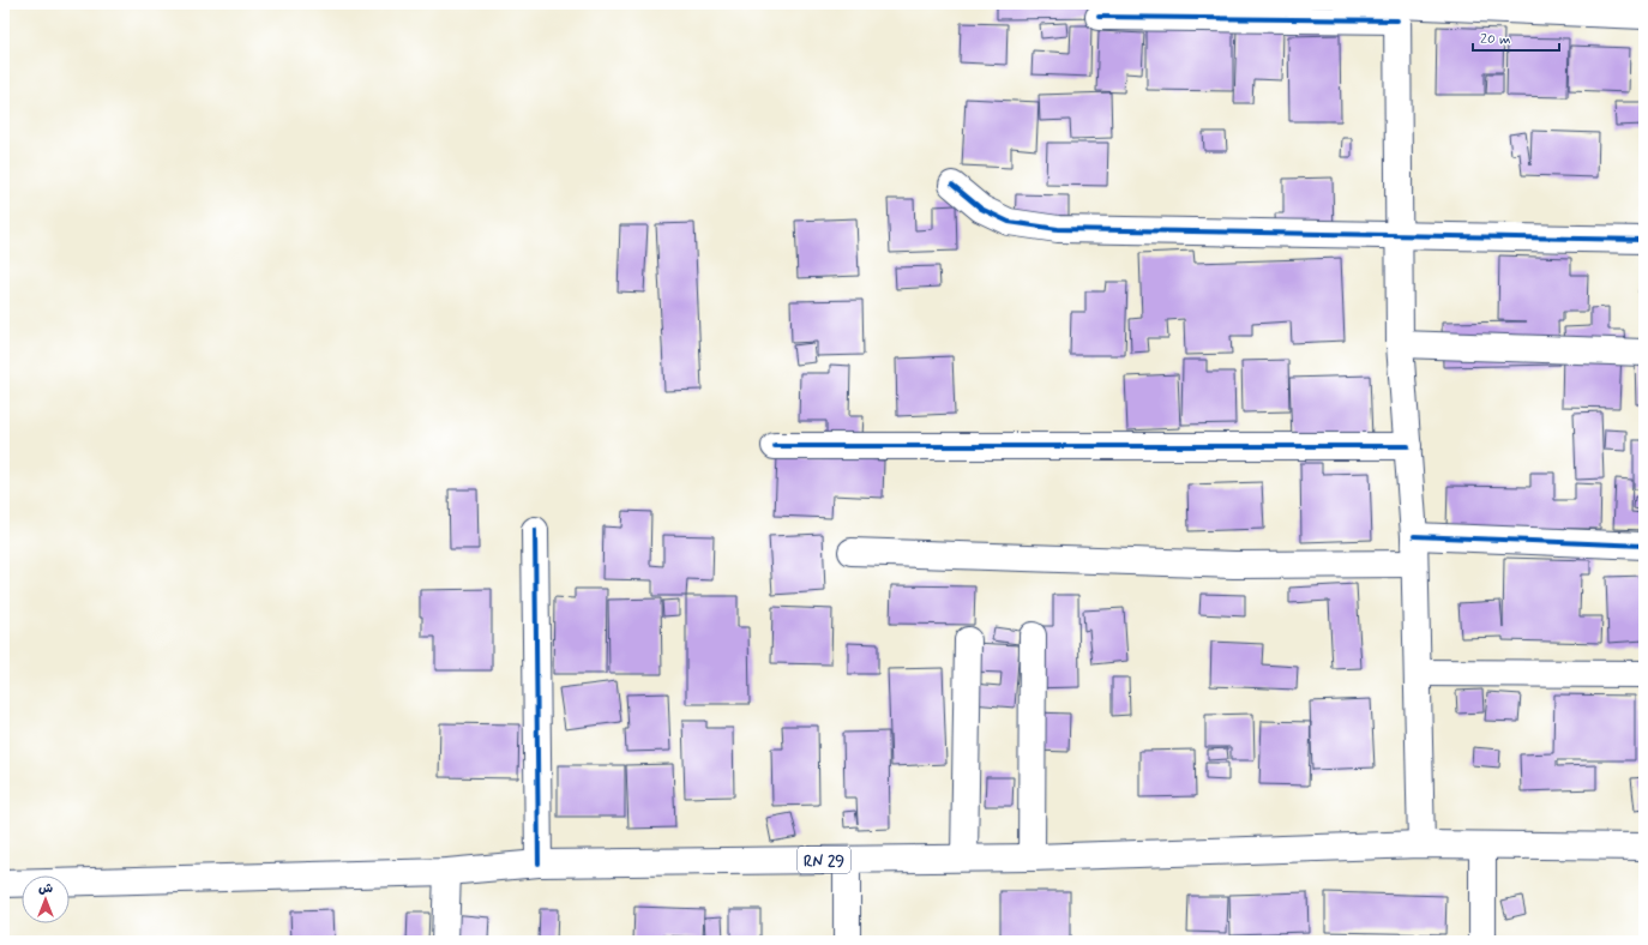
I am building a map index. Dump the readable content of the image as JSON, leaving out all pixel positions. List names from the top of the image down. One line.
{"streets":{"street":["RN 29"]},"scale_bar":"20 m","north":"top"}
